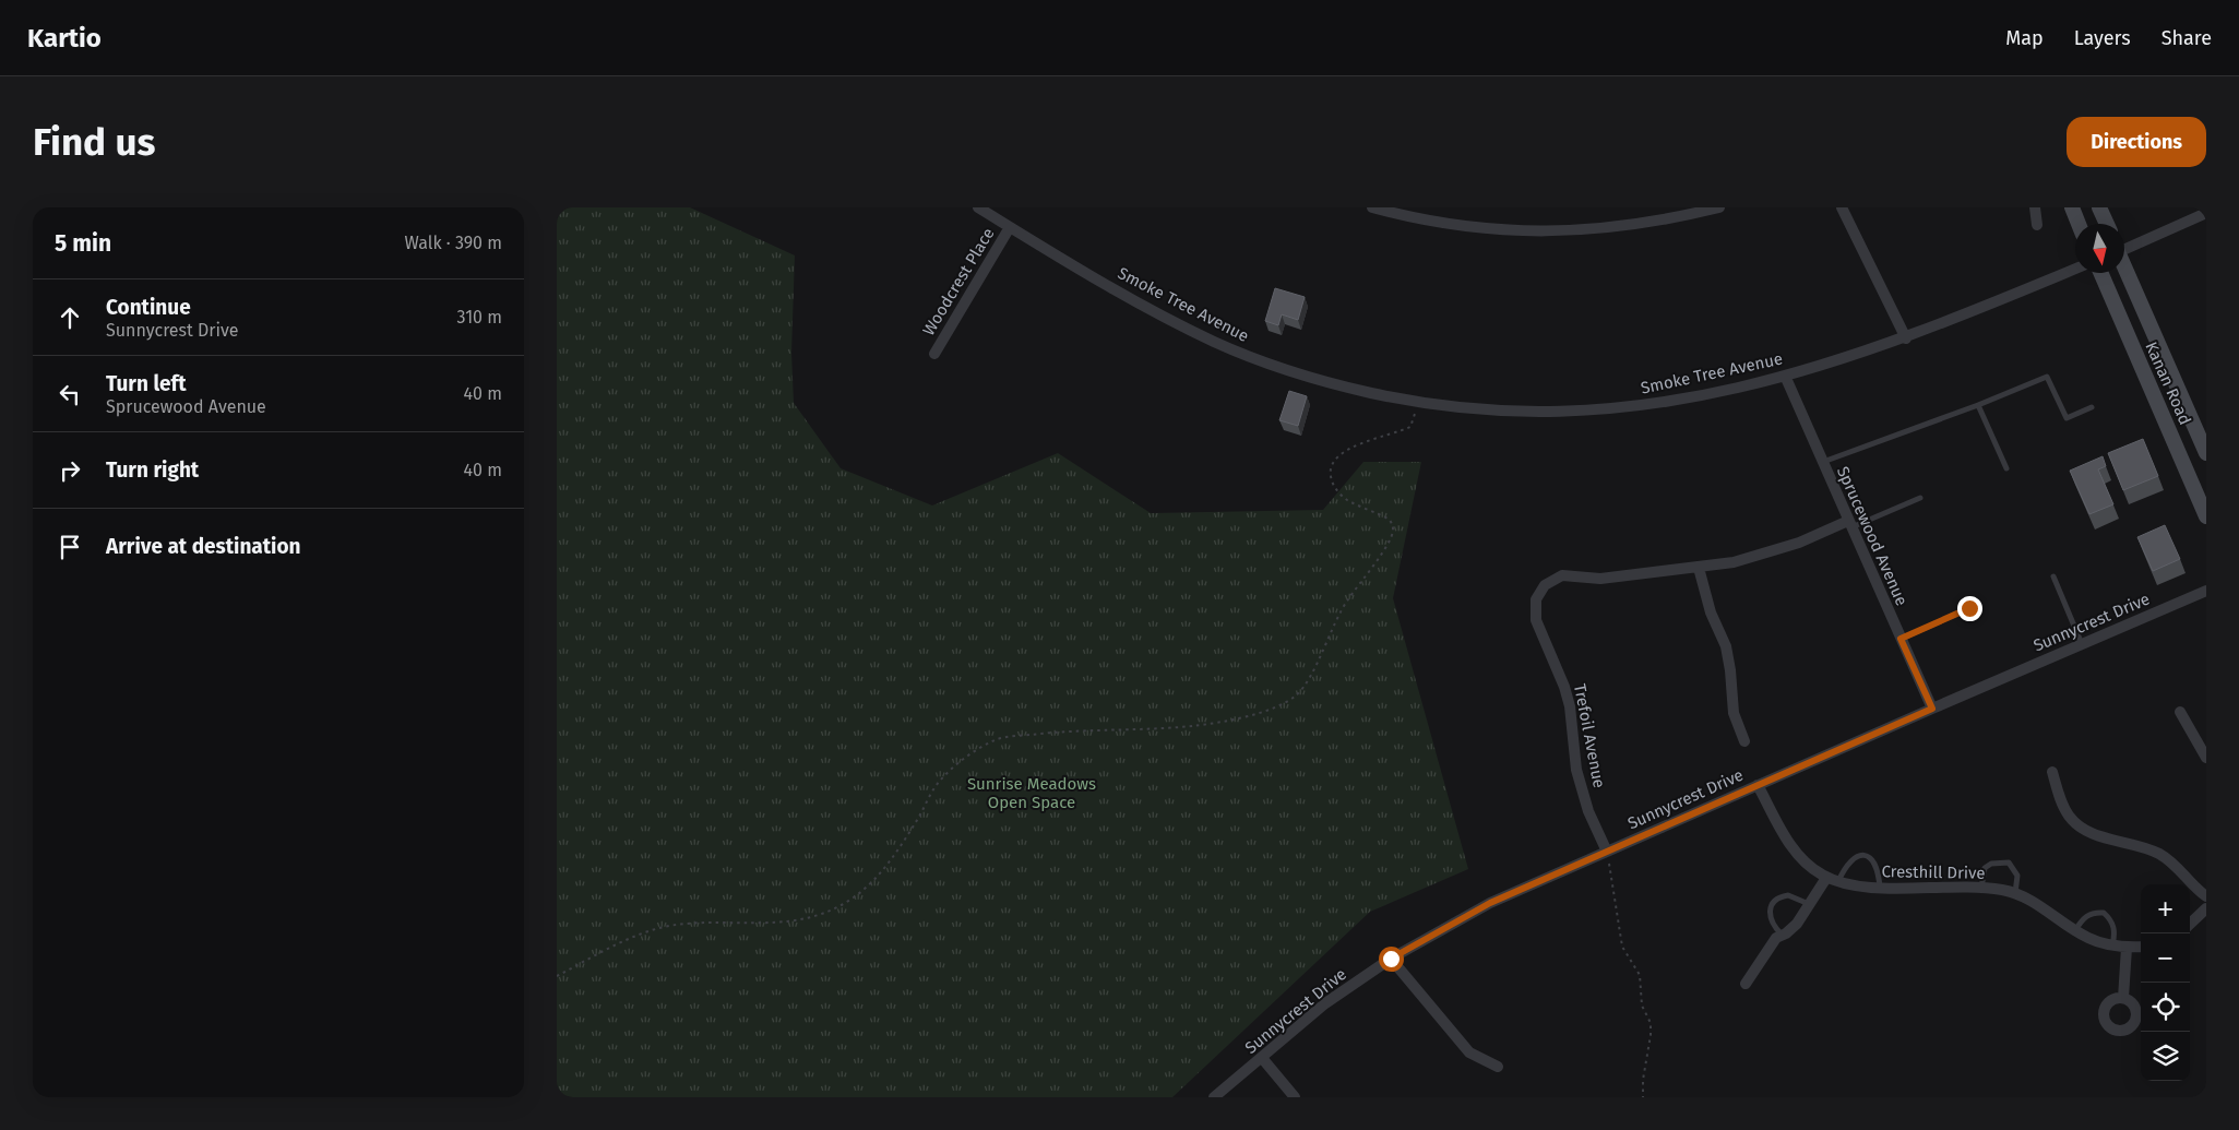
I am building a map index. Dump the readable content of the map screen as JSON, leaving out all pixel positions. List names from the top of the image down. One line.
{"streets":{"main road":["Kanan Road"],"street":["Woodcrest Place","Smoke Tree Avenue","Sprucewood Avenue","Sunnycrest Drive","Trefoil Avenue","Cresthill Drive"]},"crossings":[["Woodcrest Place","Smoke Tree Avenue"],["Smoke Tree Avenue","Sprucewood Avenue"],["Sprucewood Avenue","Sunnycrest Drive"],["Sunnycrest Drive","Trefoil Avenue"],["Sunnycrest Drive","Cresthill Drive"]],"parks":["Sunrise Meadows Open Space"],"north":"bottom","page":{"header":"Kartio","nav":["Map","Layers","Share"],"buttons":"Directions","title":"Find us","heading":["5 min","Walk · 390 m"],"list":[["Continue","Sunnycrest Drive","310 m"],["Turn left","Sprucewood Avenue","40 m"],["Turn right","40 m"],"Arrive at destination"],"map_buttons":["+","−"]}}
